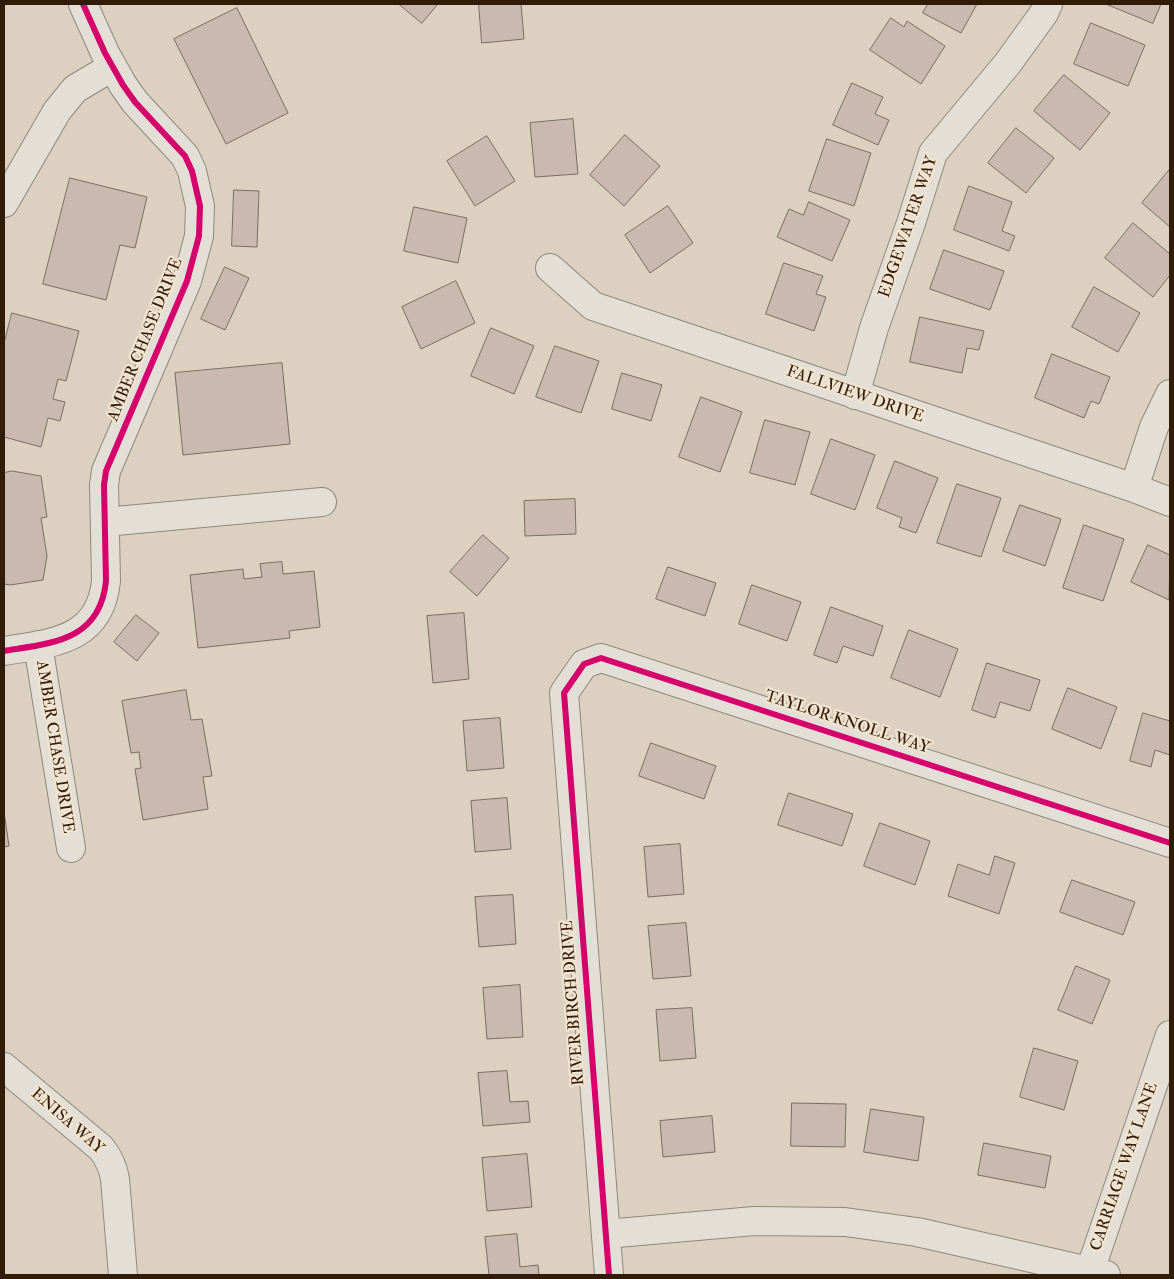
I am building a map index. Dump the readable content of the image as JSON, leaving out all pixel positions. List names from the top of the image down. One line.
{"streets":{"street":["EDGEWATER WAY","AMBER CHASE DRIVE","FALLVIEW DRIVE","TAYLOR KNOLL WAY","RIVER BIRCH DRIVE","ENISA WAY","CARRIAGE WAY LANE"]},"crossings":[["EDGEWATER WAY","FALLVIEW DRIVE"],["TAYLOR KNOLL WAY","RIVER BIRCH DRIVE"]]}
